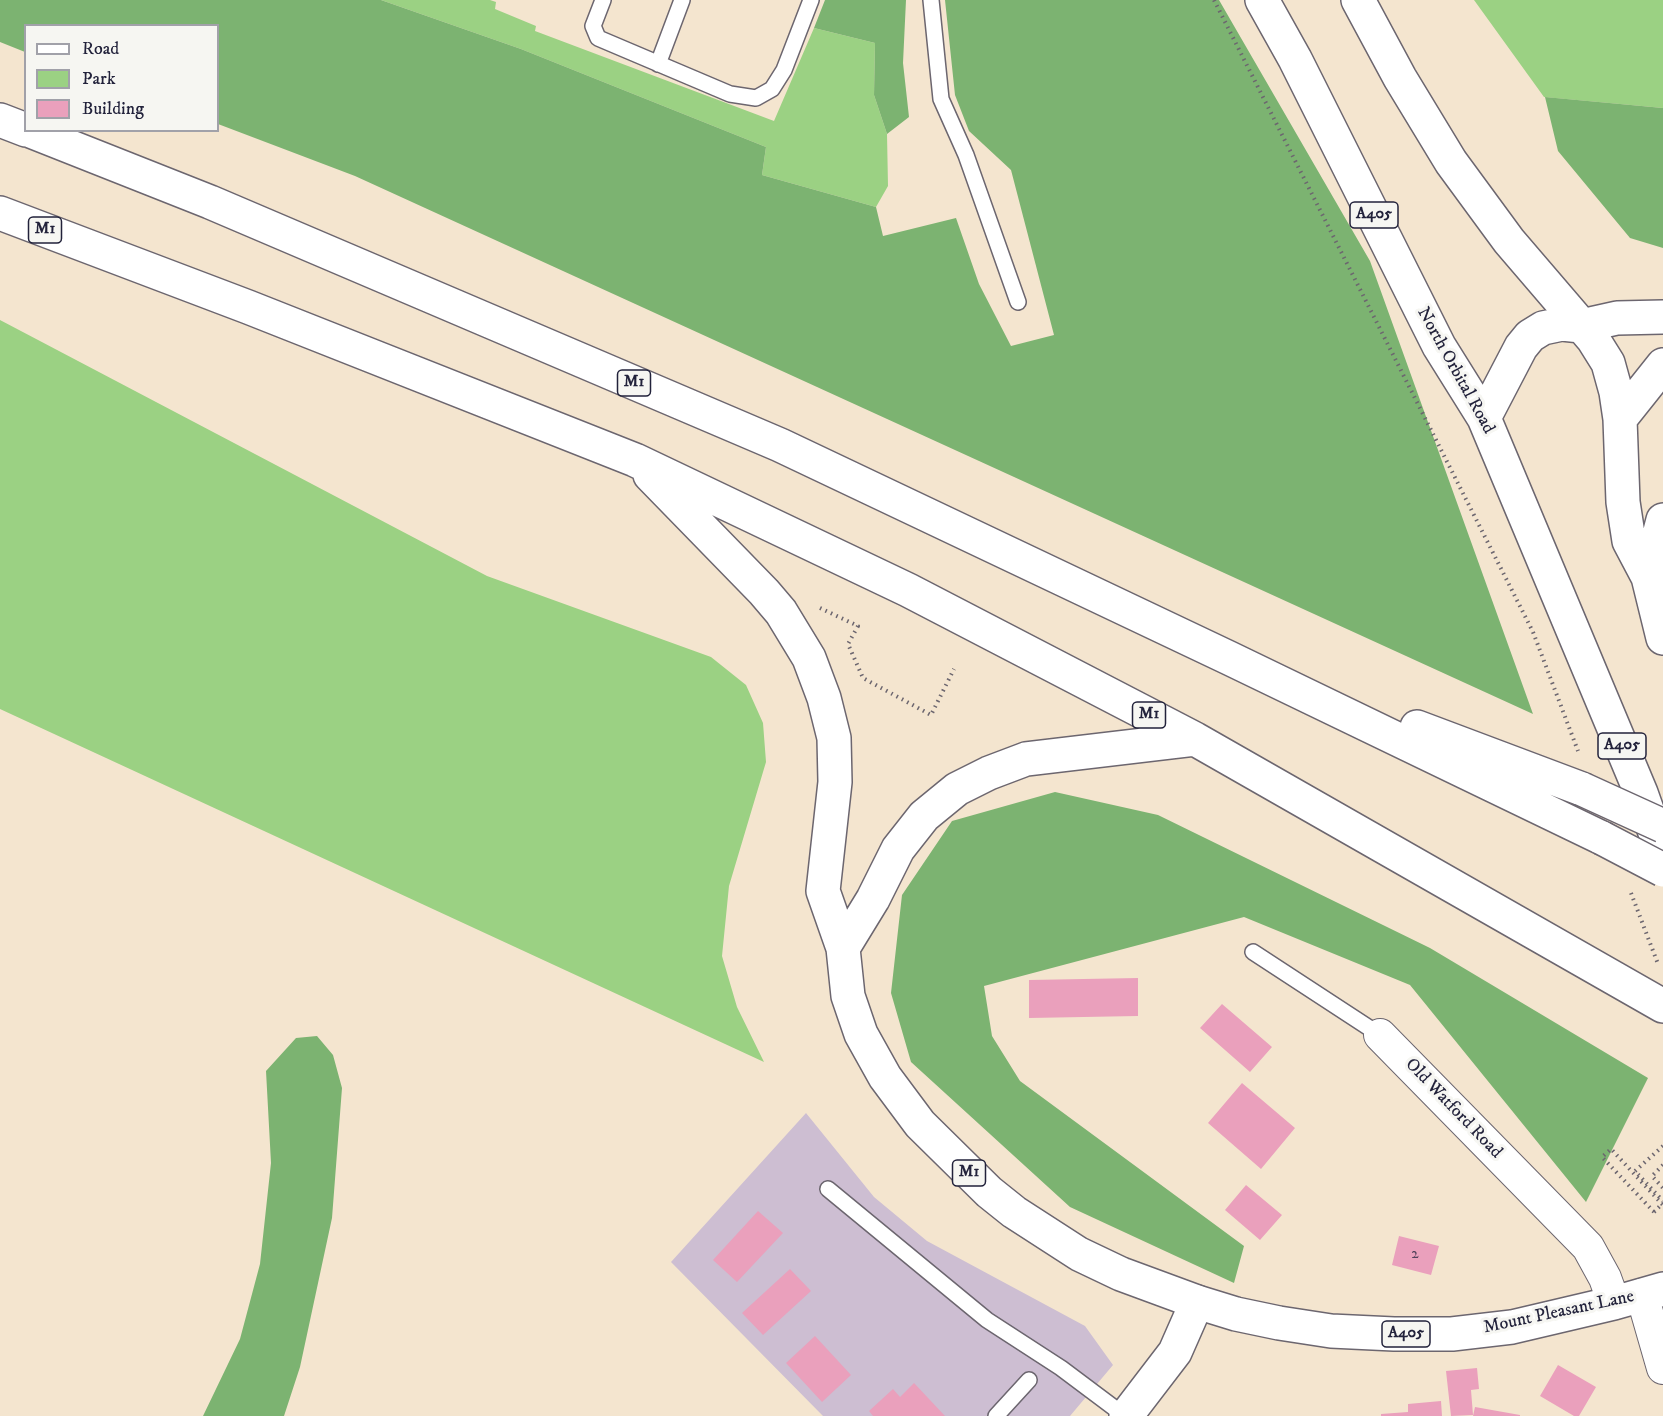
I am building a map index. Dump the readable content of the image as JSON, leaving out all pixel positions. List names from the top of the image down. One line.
{"streets":{"main road":["A405","M1","North Orbital Road","Mount Pleasant Lane"],"street":["Old Watford Road"]},"crossings":[["M1","Mount Pleasant Lane"],["Old Watford Road","Mount Pleasant Lane"]],"house_numbers":["2"],"legend":["Road","Park","Building"]}
